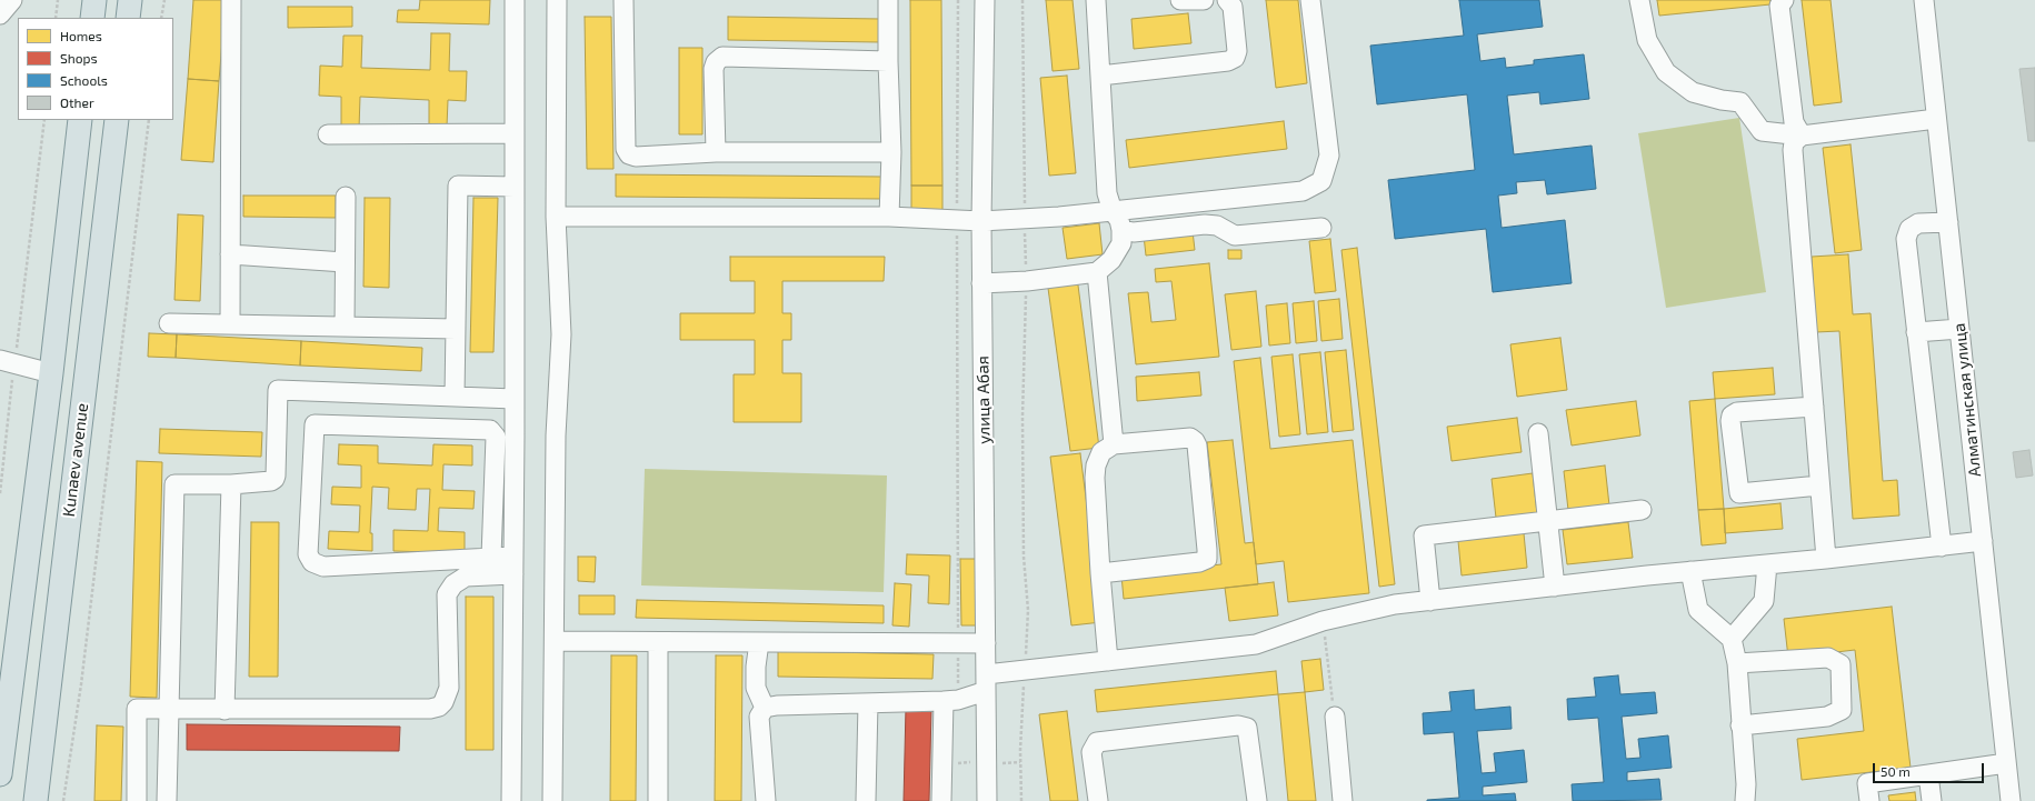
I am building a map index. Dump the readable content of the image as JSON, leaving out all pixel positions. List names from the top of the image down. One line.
{"streets":{"main road":["Kunaev avenue"],"street":["улица Абая","Алматинская улица"]},"legend":["Homes","Shops","Schools","Other"],"scale_bar":"50 m"}
